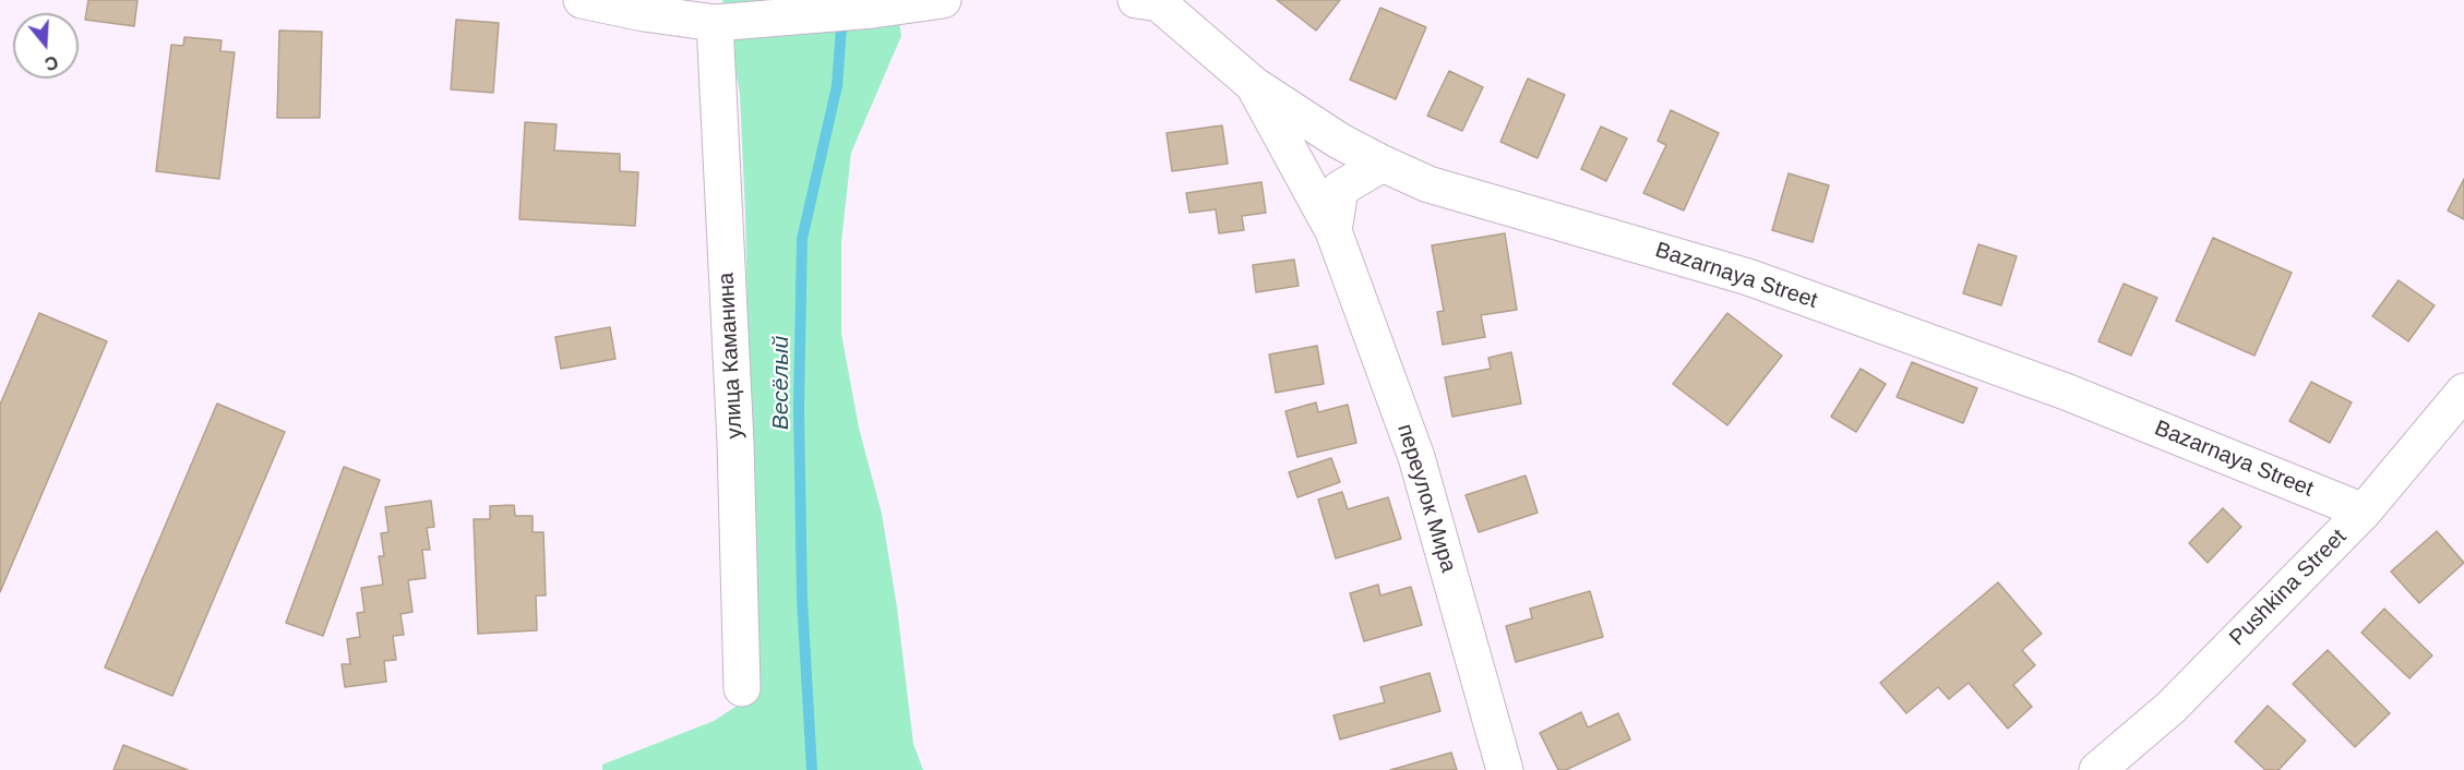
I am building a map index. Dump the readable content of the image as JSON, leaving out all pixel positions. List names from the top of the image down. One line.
{"streets":{"street":["Bazarnaya Street","улица Каманина","переулок Мира","Pushkina Street"]},"crossings":[["Bazarnaya Street","переулок Мира"],["Bazarnaya Street","Pushkina Street"]],"water":["Весёлый"],"north":"bottom"}
